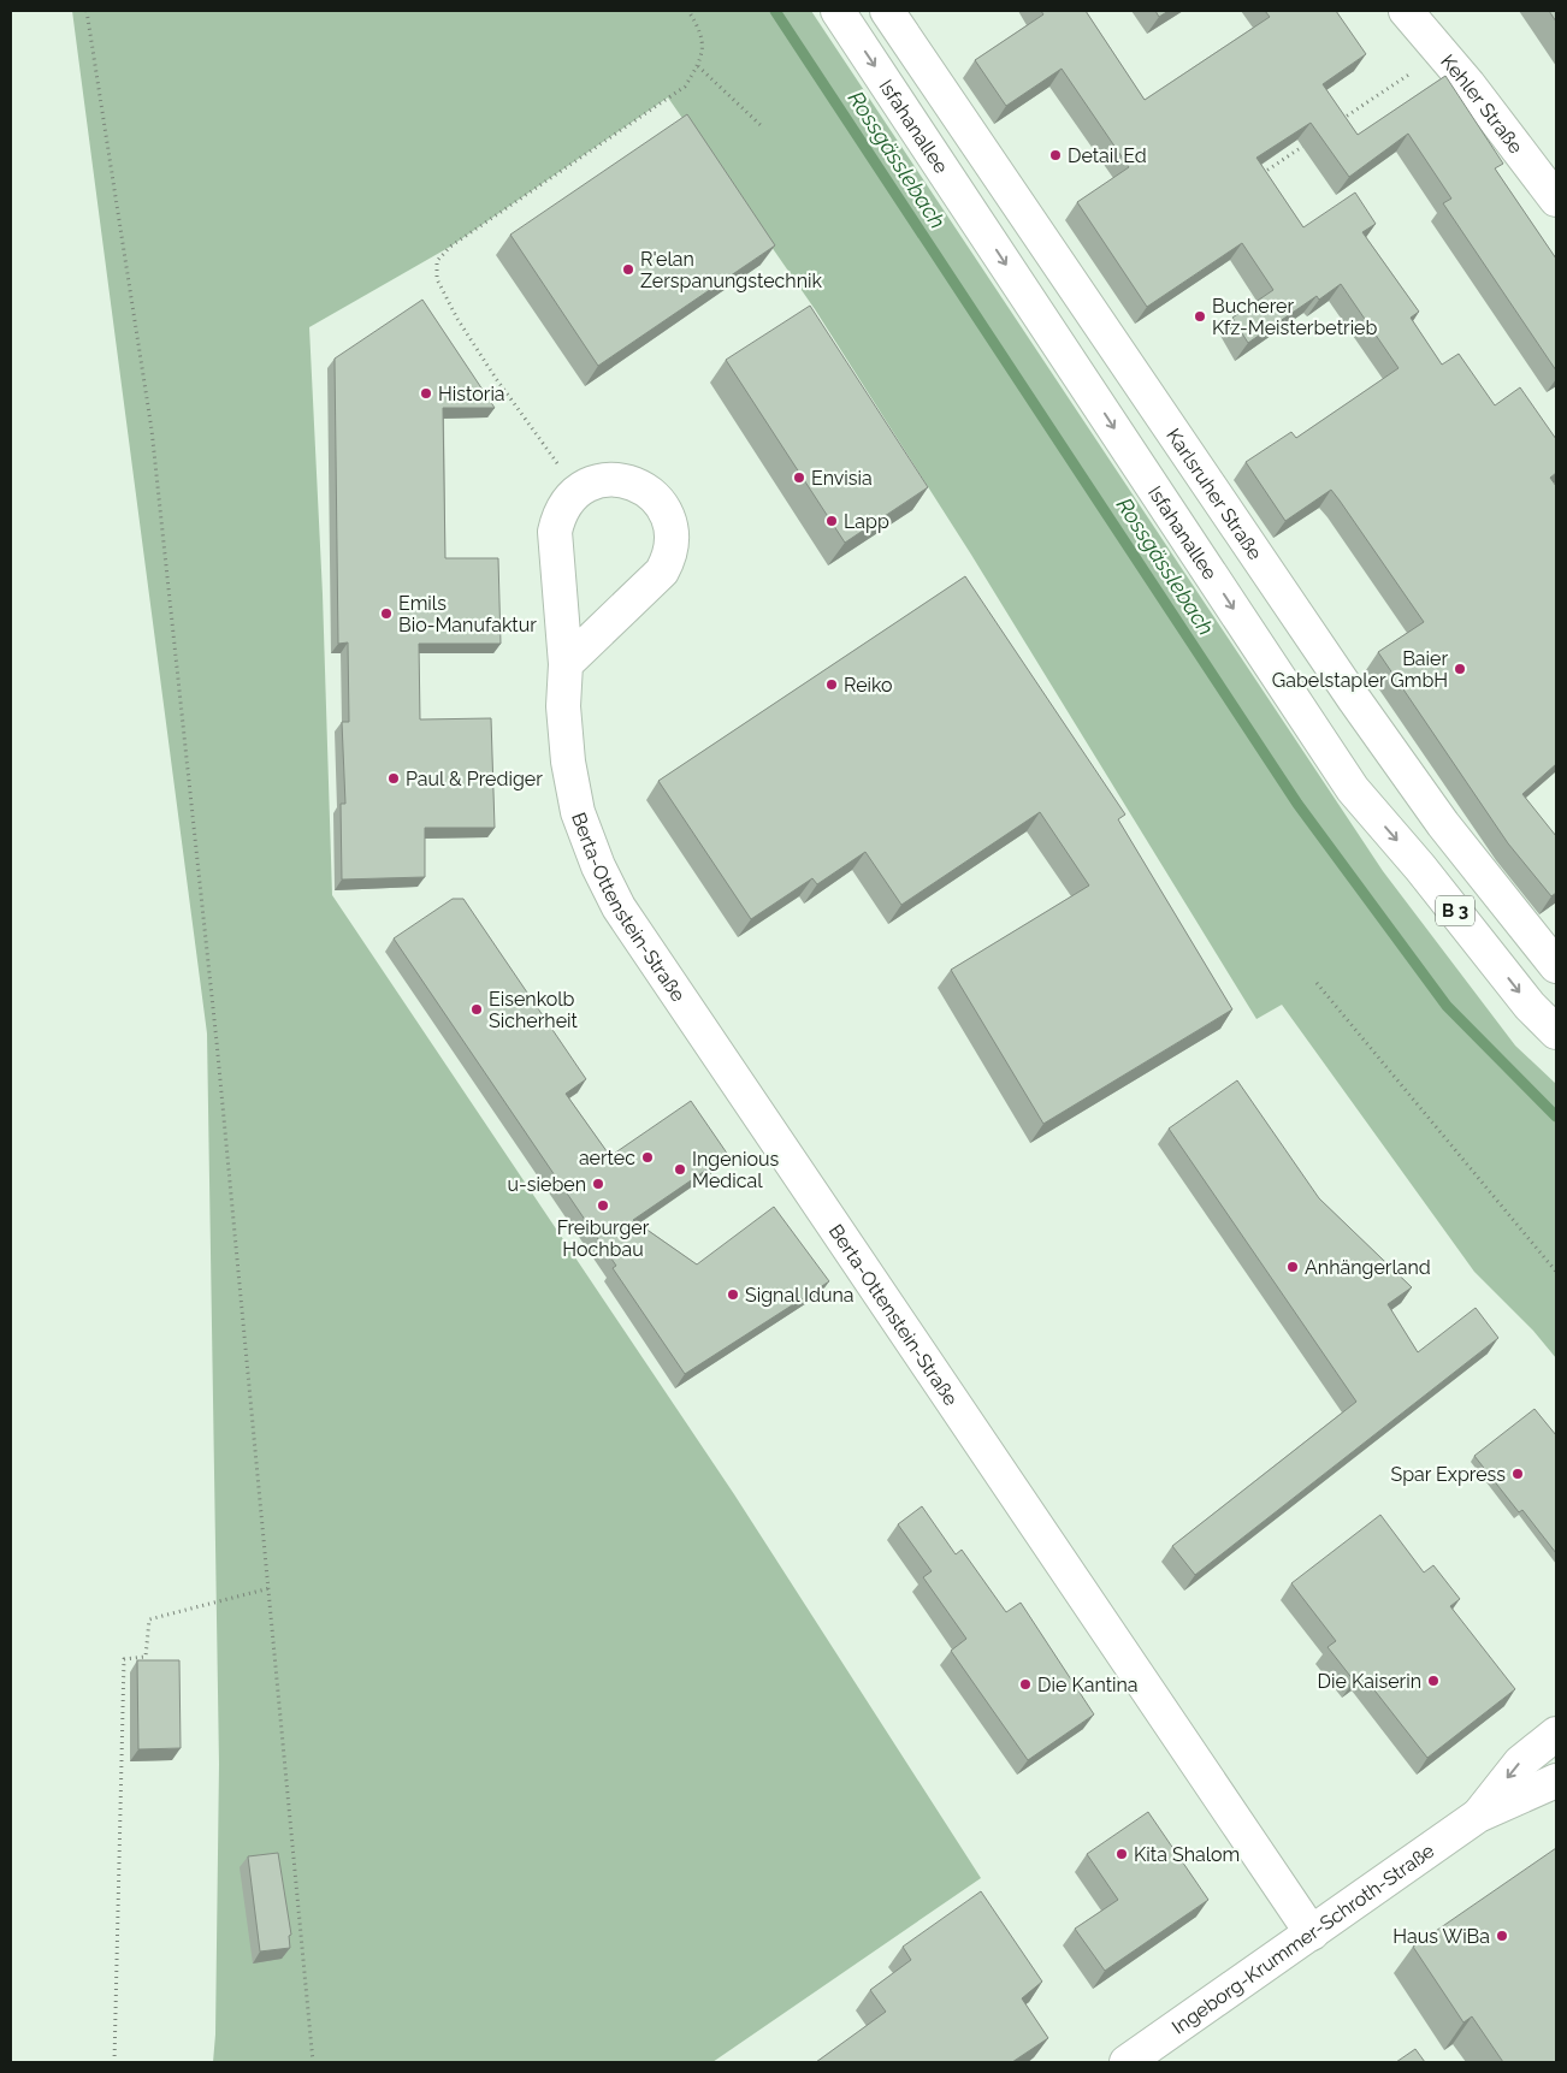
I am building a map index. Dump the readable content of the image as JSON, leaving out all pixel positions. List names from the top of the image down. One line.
{"streets":{"main road":["Kehler Straße","Isfahanallee","Karlsruher Straße","Berta-Ottenstein-Straße","B 3","Ingeborg-Krummer-Schroth-Straße"]},"crossings":[["Berta-Ottenstein-Straße","Ingeborg-Krummer-Schroth-Straße"]],"one_way":["Isfahanallee"],"water":["Rossgässlebach"],"places":["Detail Ed","R'elan Zerspanungstechnik","Bucherer Kfz-Meisterbetrieb","Historia","Envisia","Lapp","Emils Bio-Manufaktur","Baier Gabelstapler GmbH","Reiko","Paul & Prediger","Eisenkolb Sicherheit","aertec","Ingenious Medical","u-sieben","Freiburger Hochbau","Anhängerland","Signal Iduna","Spar Express","Die Kaiserin","Die Kantina","Kita Shalom","Haus WiBa"]}
